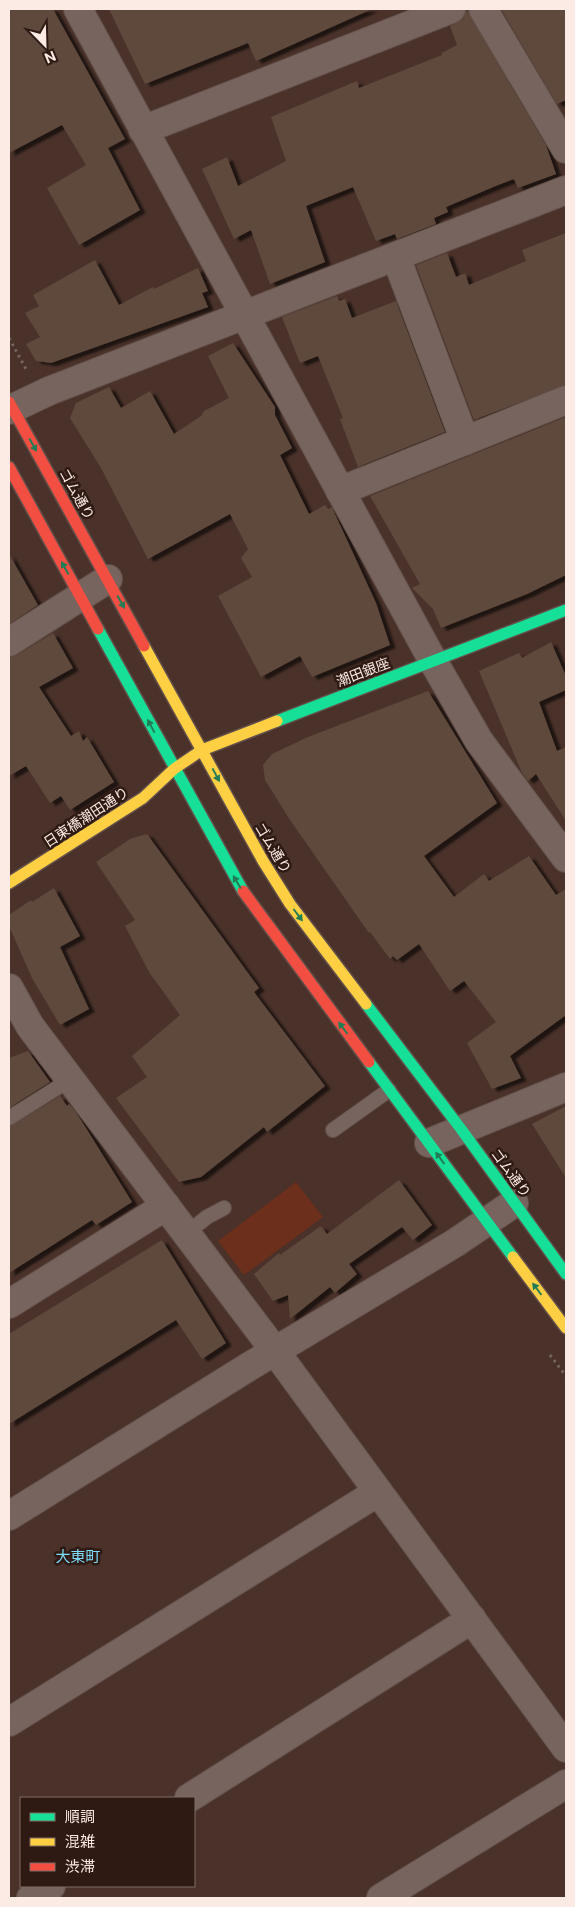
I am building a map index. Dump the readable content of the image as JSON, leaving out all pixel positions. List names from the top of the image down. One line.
{"streets":{"street":["ゴム通り","潮田銀座","日東橋潮田通り"]},"crossings":[["ゴム通り","潮田銀座"],["潮田銀座","日東橋潮田通り"]],"districts":["大東町"],"legend":["順調","混雑","渋滞"],"north":"bottom right"}
